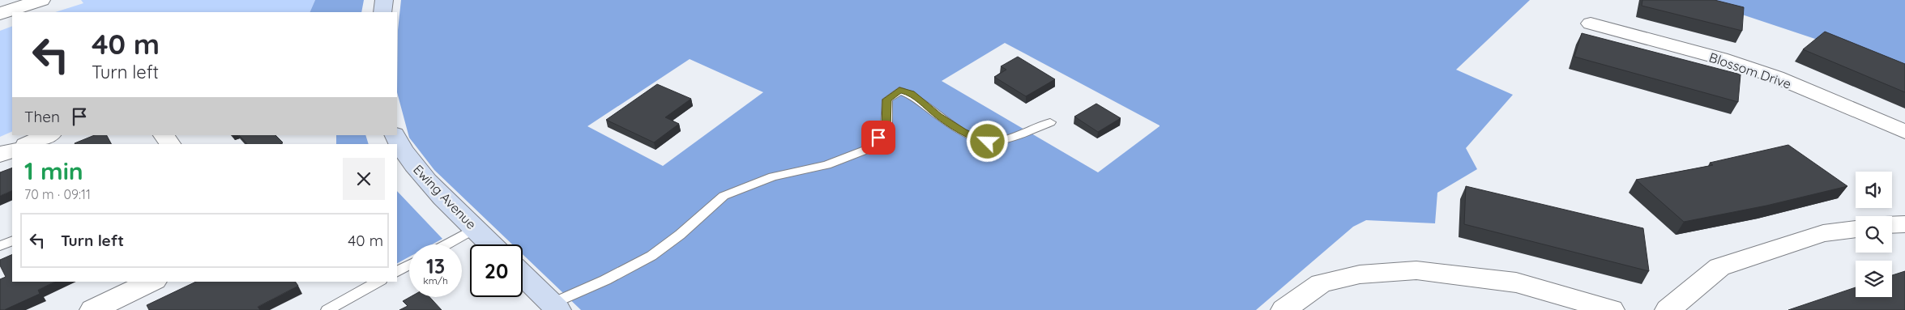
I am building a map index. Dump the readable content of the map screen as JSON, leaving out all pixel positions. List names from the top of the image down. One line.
{"streets":{"street":["Blossom Drive","Ewing Avenue"]},"page":{"turn":["40 m","Turn left"],"then":"Then","heading":["1 min","70 m · 09:11"],"list":[{"name":"Turn left","value":"40 m"}],"speed":"13 km/h","limit":"20"}}
